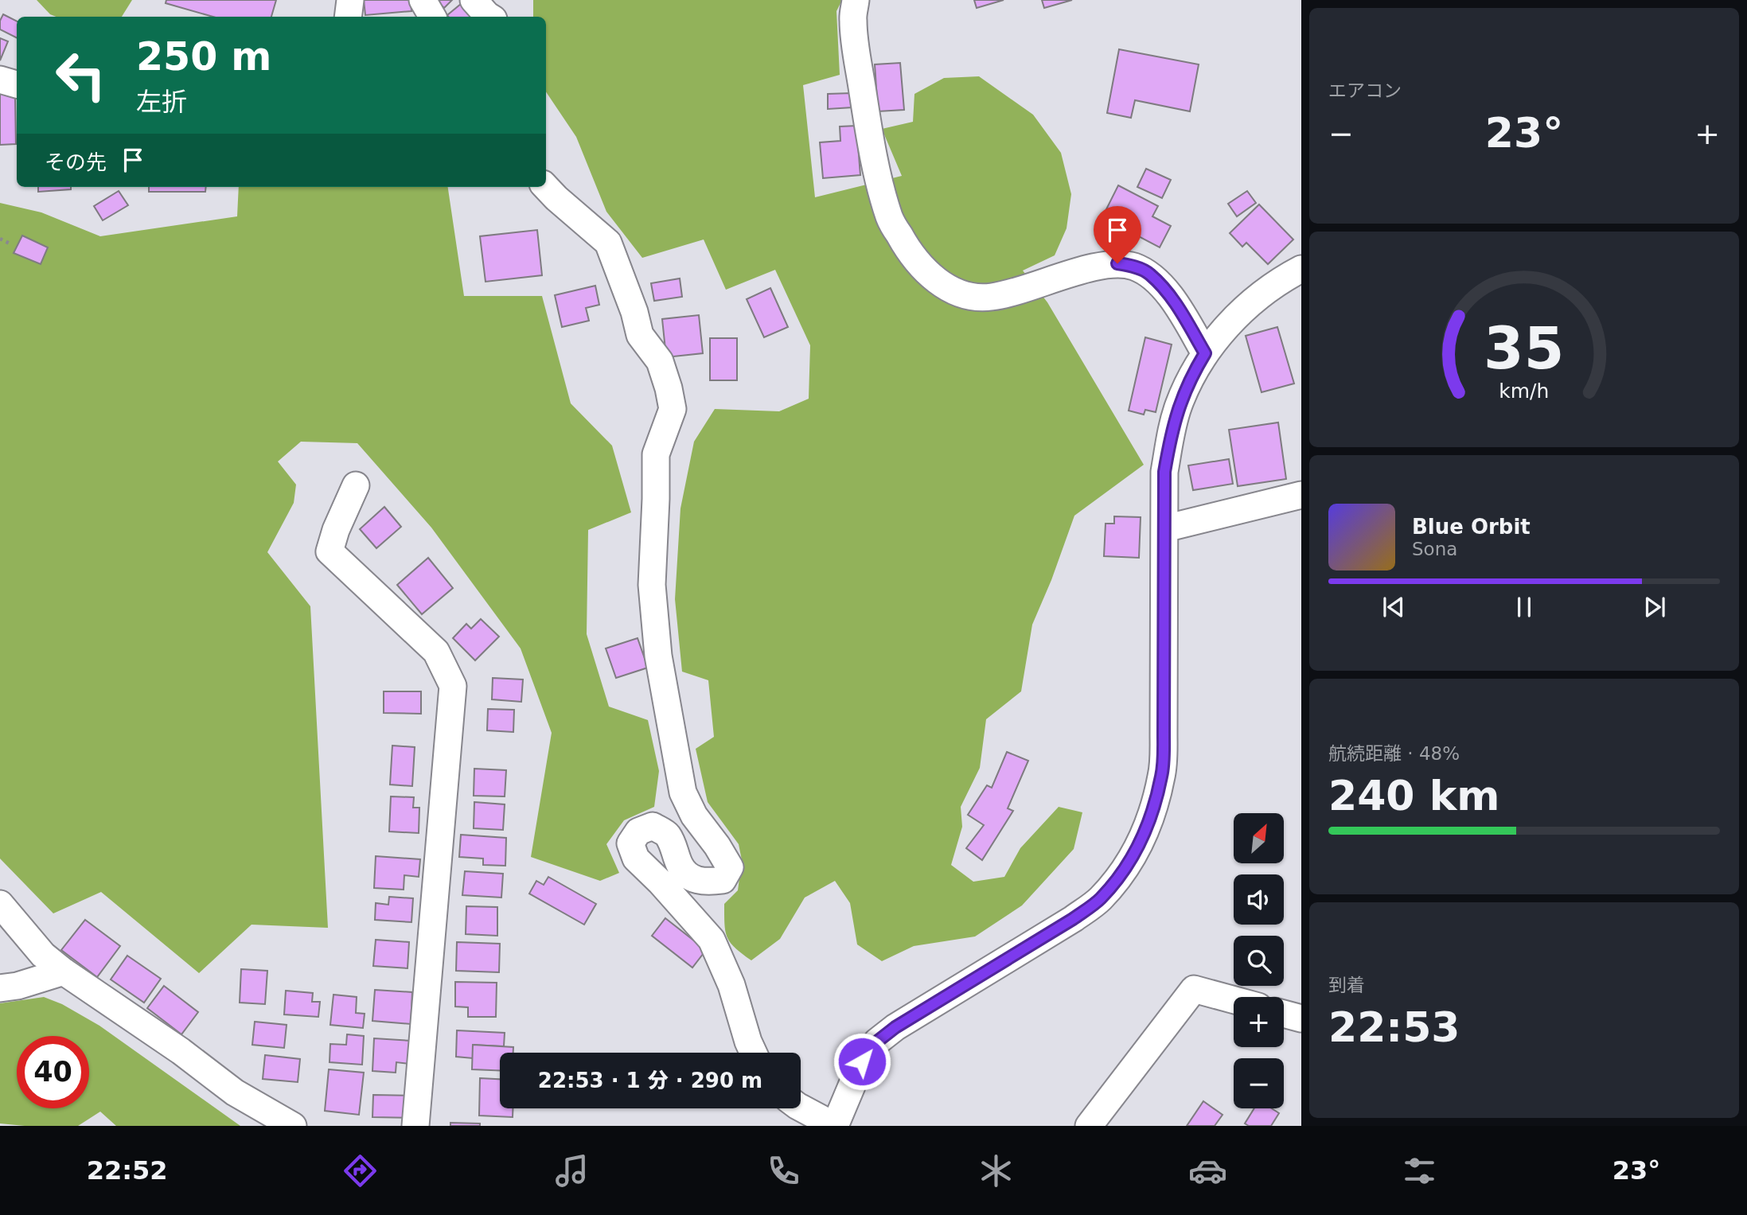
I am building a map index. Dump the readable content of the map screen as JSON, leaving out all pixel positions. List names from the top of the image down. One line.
{"north":"top right","page":{"tile":["エアコン",["航続距離 · 48%","240 km"],["到着","22:53"]],"turn":["250 m","左折"],"heat":["−","23°","+"],"then":"その先","song":["Blue Orbit","Sona"],"map_buttons":["+","−"],"limit":"40","trip":"22:53 · 1 分 · 290 m","tabs":["22:52","23°"],"gauge":["35","km/h"]}}
